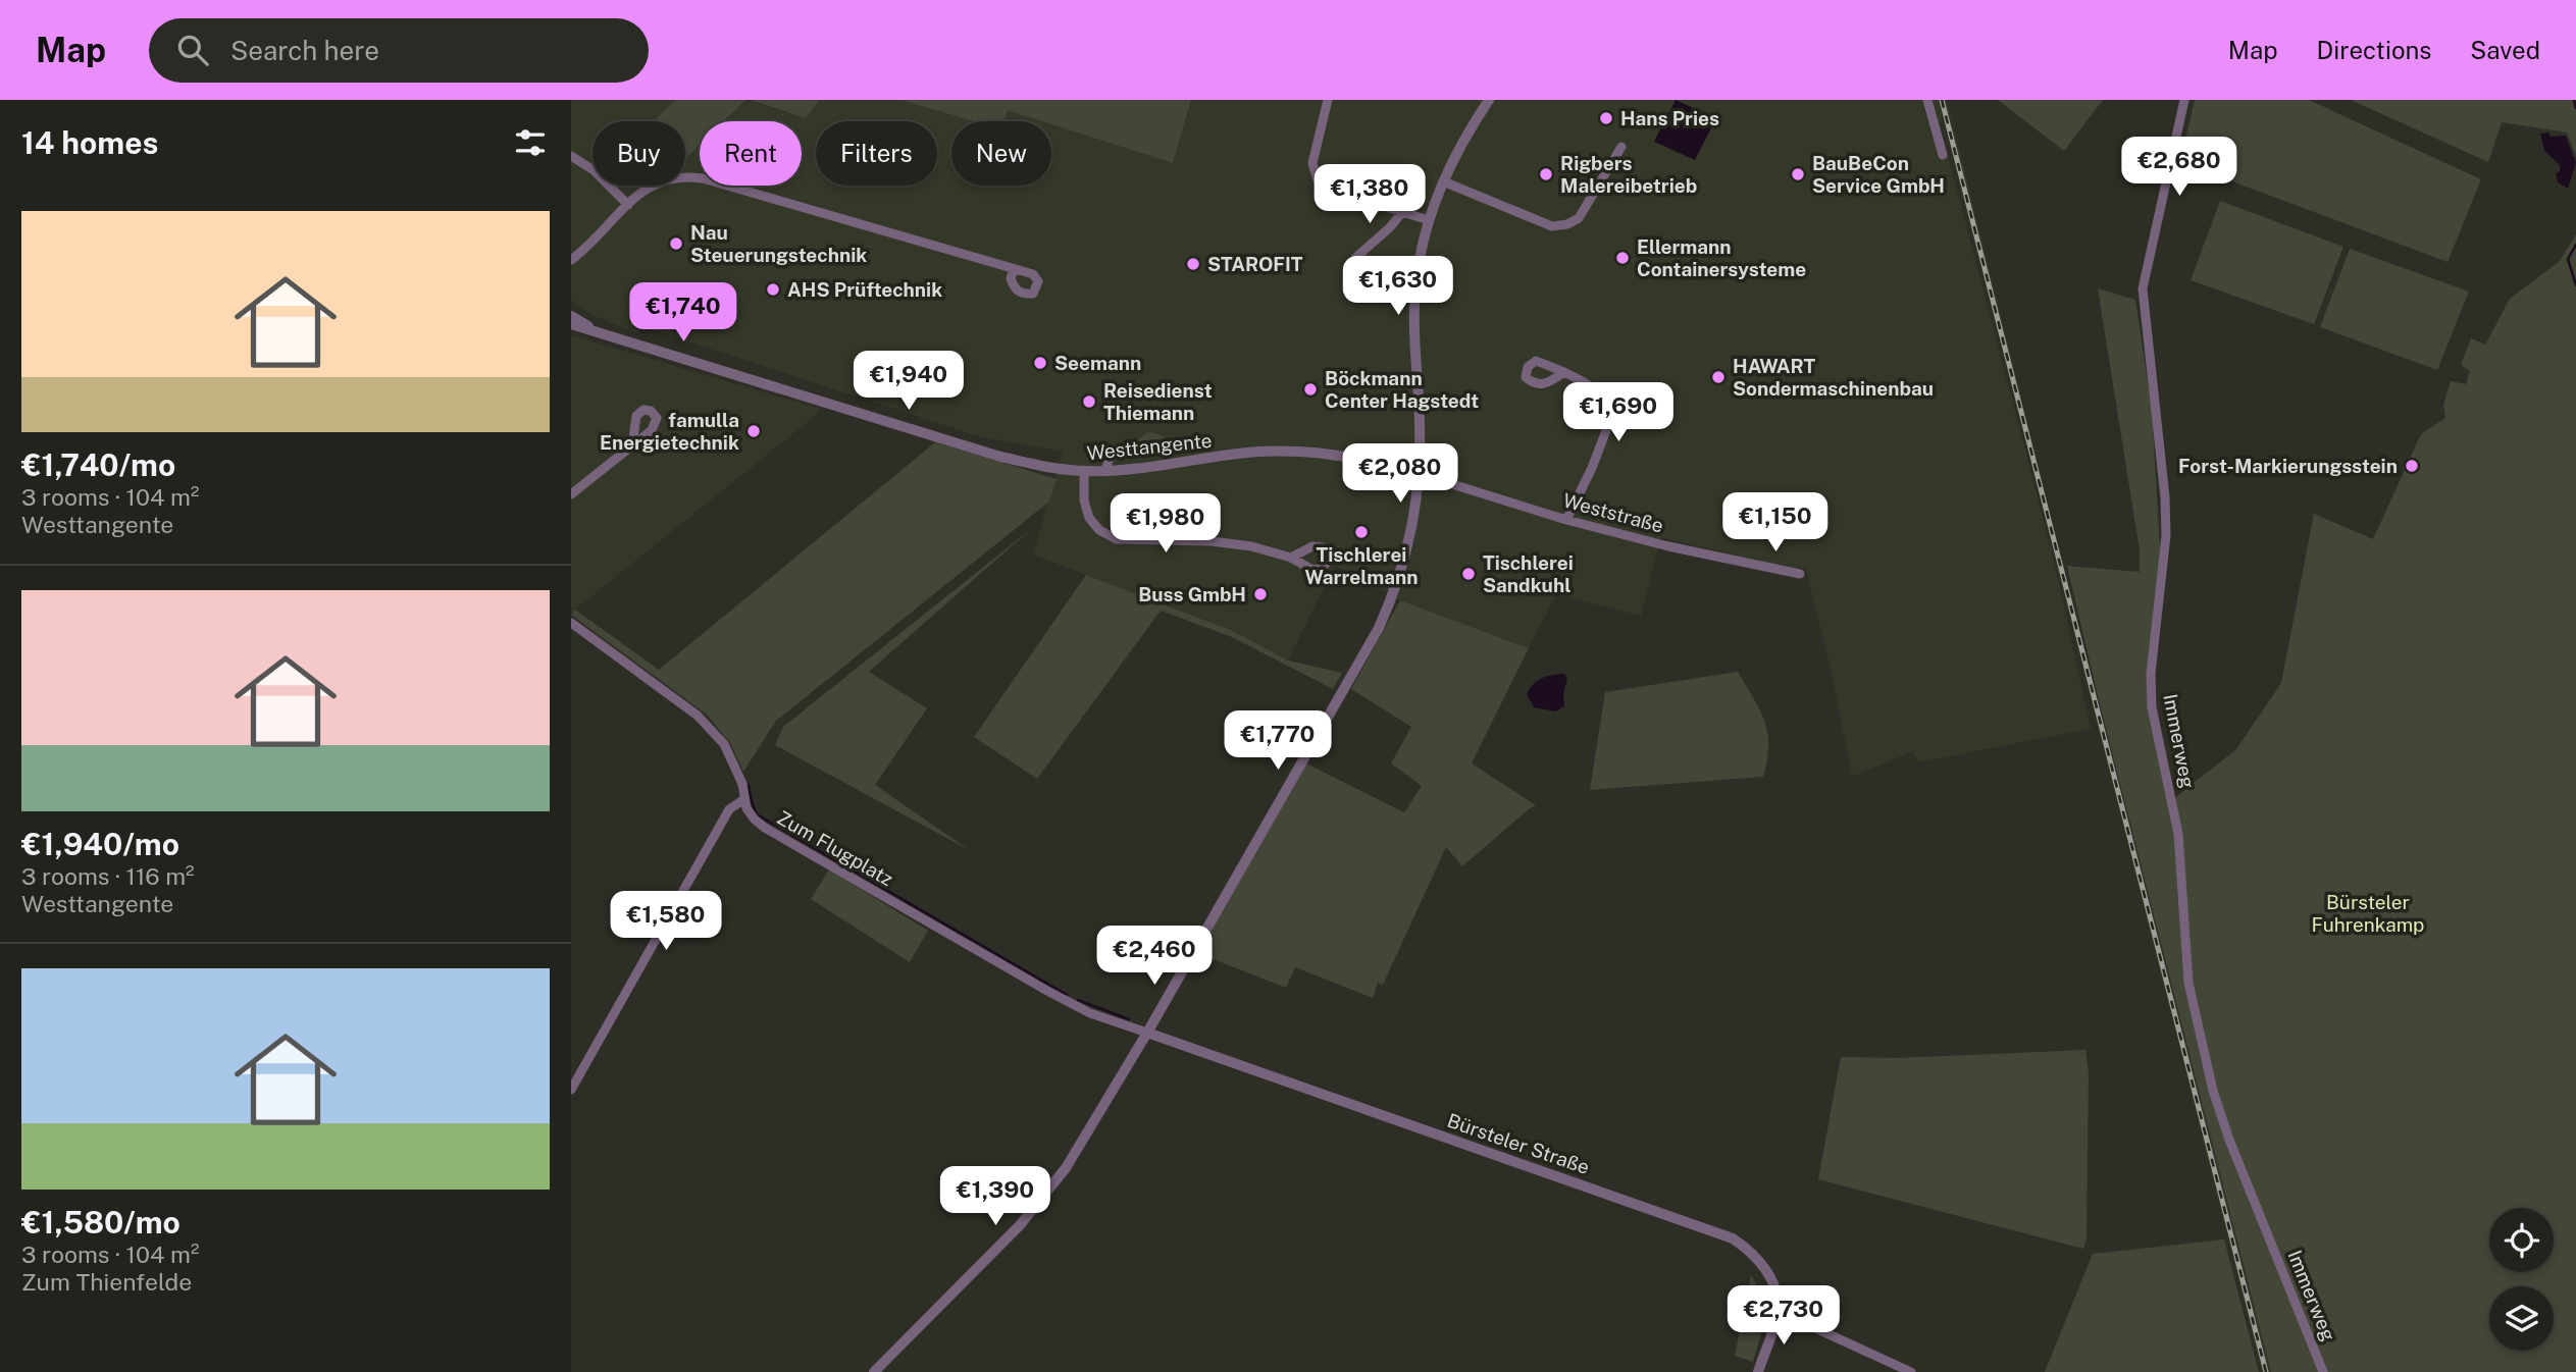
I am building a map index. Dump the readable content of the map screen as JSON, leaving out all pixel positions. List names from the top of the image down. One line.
{"streets":{"street":["Westtangente","Weststraße","Immerweg","Zum Flugplatz","Bürsteler Straße"]},"crossings":[["Westtangente","Weststraße"],["Zum Flugplatz","Bürsteler Straße"]],"parks":["Bürsteler Fuhrenkamp"],"places":["Hans Pries","Rigbers Malereibetrieb","BauBeCon Service GmbH","Nau Steuerungstechnik","Ellermann Containersysteme","STAROFIT","AHS Prüftechnik","Seemann","HAWART Sondermaschinenbau","Böckmann Center Hagstedt","Reisedienst Thiemann","famulla Energietechnik","Forst-Markierungsstein","Tischlerei Warrelmann","Tischlerei Sandkuhl","Buss GmbH"],"page":{"header":"Map","search":"Search here","nav":["Map","Directions","Saved"],"heading":"14 homes","chip":["Buy","Rent","Filters","New"],"price":["€2,680","€1,380","€1,630","€1,740","€1,940","€1,690","€2,080","€1,150","€1,980","€1,770","€1,580","€2,460","€1,390","€2,730"],"list":[{"name":"€1,740/mo","note":"3 rooms · 104 m² · Westtangente"},{"name":"€1,940/mo","note":"3 rooms · 116 m² · Westtangente"},{"name":"€1,580/mo","note":"3 rooms · 104 m² · Zum Thienfelde"}]}}
